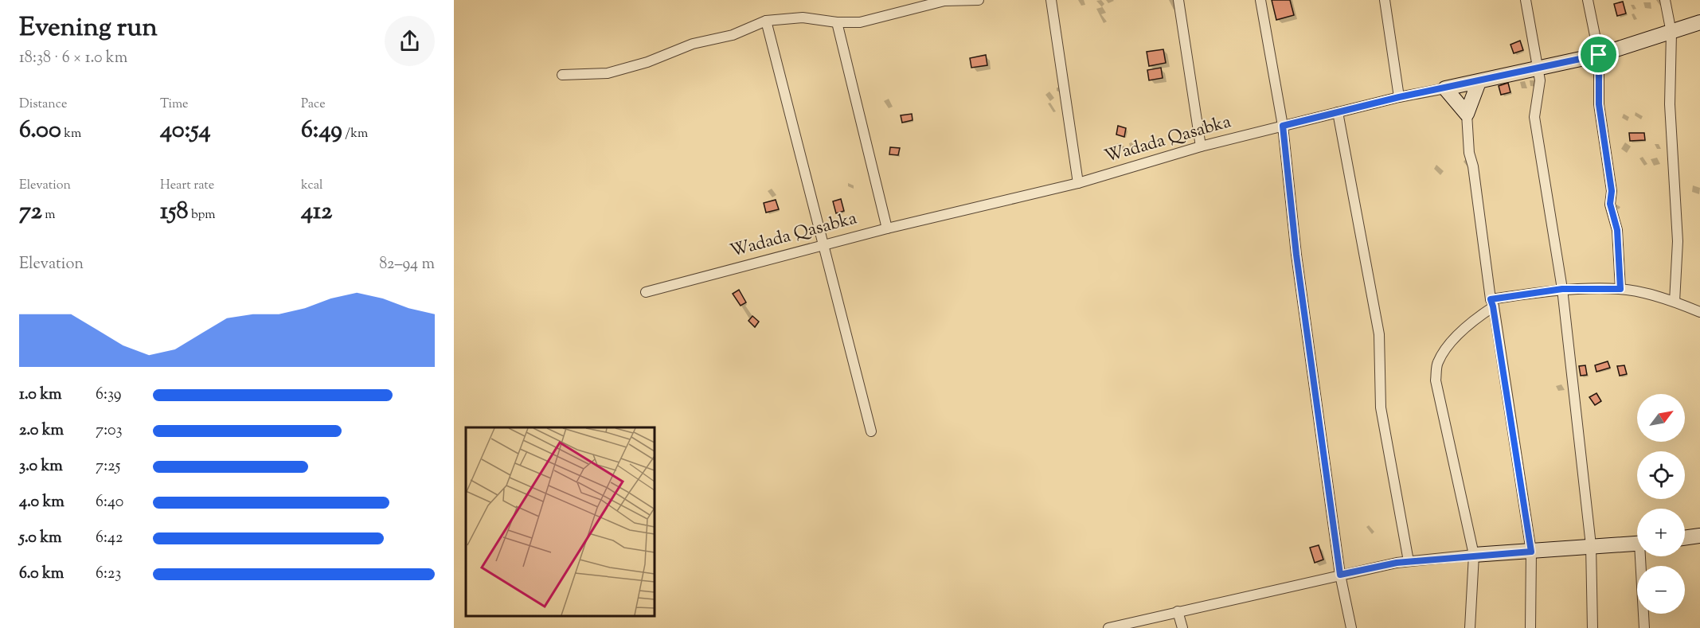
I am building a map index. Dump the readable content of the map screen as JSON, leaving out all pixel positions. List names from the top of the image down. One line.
{"streets":{"street":["Wadada Qasabka"]},"north":"top right","page":{"heading":["Evening run","18:38 · 6 × 1.0 km"],"stats":[["Distance","6.00 km"],["Time","40:54"],["Pace","6:49 /km"],["Elevation","72 m"],["Heart rate","158 bpm"],["kcal","412"]],"chart":["Elevation","82–94 m"],"list":[{"name":"1.0 km","note":"6:39"},{"name":"2.0 km","note":"7:03"},{"name":"3.0 km","note":"7:25"},{"name":"4.0 km","note":"6:40"},{"name":"5.0 km","note":"6:42"},{"name":"6.0 km","note":"6:23"}],"map_buttons":["+","−"]}}
